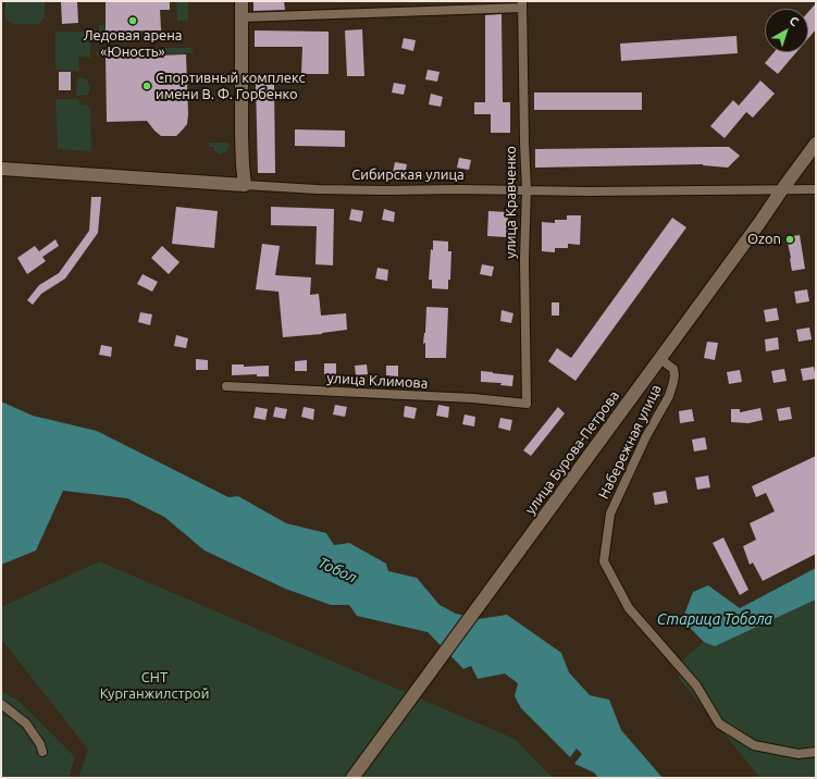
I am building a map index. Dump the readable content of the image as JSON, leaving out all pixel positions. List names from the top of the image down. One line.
{"streets":{"main road":["Сибирская улица","улица Бурова-Петрова"],"street":["улица Кравченко","улица Климова","Набережная улица"]},"crossings":[["Сибирская улица","улица Кравченко"],["Сибирская улица","улица Бурова-Петрова"],["улица Кравченко","улица Климова"],["Набережная улица","улица Бурова-Петрова"]],"water":["Тобол","Старица Тобола"],"parks":["СНТ Курганжилстрой"],"places":["Ледовая арена «Юность»","Спортивный комплекс имени В. Ф. Горбенко","Ozon"],"north":"top right"}
